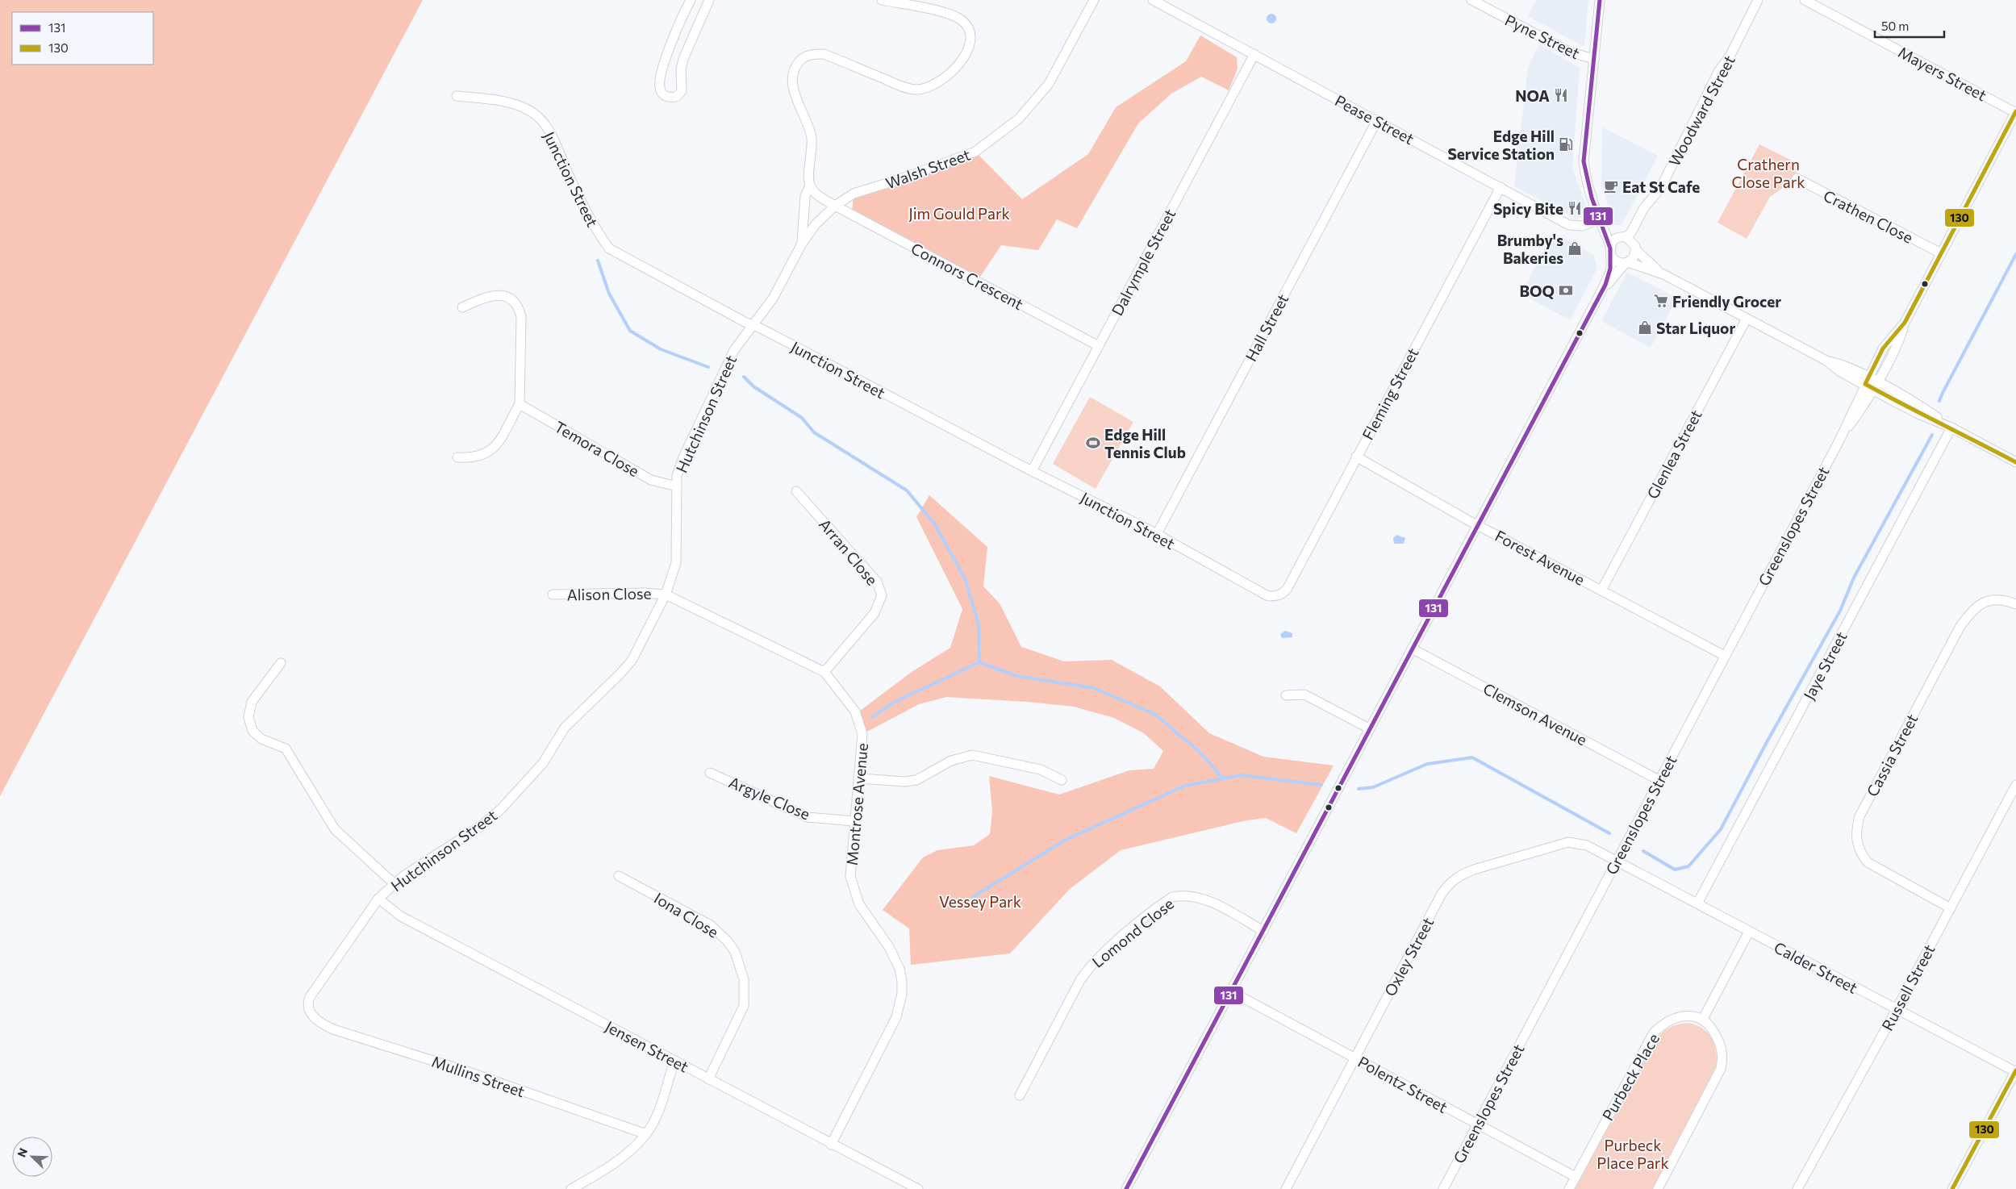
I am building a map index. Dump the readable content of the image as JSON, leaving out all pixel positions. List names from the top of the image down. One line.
{"streets":{"street":["Pyne Street","Mayers Street","Woodward Street","Pease Street","Walsh Street","Junction Street","Crathen Close","Dalrymple Street","Connors Crescent","Hall Street","Fleming Street","Hutchinson Street","Temora Close","Glenlea Street","Greenslopes Street","Arran Close","Forest Avenue","Alison Close","Jaye Street","Clemson Avenue","Cassia Street","Argyle Close","Montrose Avenue","Iona Close","Lomond Close","Oxley Street","Calder Street","Russell Street","Jensen Street","Mullins Street","Purbeck Place","Polentz Street"]},"crossings":[["Mayers Street","Greenslopes Street"],["Pease Street","Dalrymple Street"],["Pease Street","Hall Street"],["Pease Street","Fleming Street"],["Walsh Street","Junction Street"],["Walsh Street","Connors Crescent"],["Walsh Street","Hutchinson Street"],["Junction Street","Dalrymple Street"],["Junction Street","Hall Street"],["Junction Street","Fleming Street"],["Junction Street","Hutchinson Street"],["Crathen Close","Greenslopes Street"],["Dalrymple Street","Connors Crescent"],["Fleming Street","Forest Avenue"],["Hutchinson Street","Temora Close"],["Hutchinson Street","Alison Close"],["Hutchinson Street","Montrose Avenue"],["Hutchinson Street","Jensen Street"],["Hutchinson Street","Mullins Street"],["Glenlea Street","Forest Avenue"],["Greenslopes Street","Forest Avenue"],["Greenslopes Street","Clemson Avenue"],["Greenslopes Street","Oxley Street"],["Greenslopes Street","Calder Street"],["Greenslopes Street","Polentz Street"],["Arran Close","Montrose Avenue"],["Alison Close","Montrose Avenue"],["Jaye Street","Calder Street"],["Cassia Street","Russell Street"],["Argyle Close","Montrose Avenue"],["Montrose Avenue","Jensen Street"],["Iona Close","Jensen Street"],["Oxley Street","Calder Street"],["Oxley Street","Polentz Street"],["Calder Street","Russell Street"],["Purbeck Place","Polentz Street"]],"parks":["Crathern Close Park","Jim Gould Park","Vessey Park","Purbeck Place Park"],"places":{"restaurant":["NOA","Spicy Bite"],"fuel station":["Edge Hill Service Station"],"cafe":["Eat St Cafe"],"shop":["Brumby's Bakeries","Star Liquor"],"bank":["BOQ"],"supermarket":["Friendly Grocer"],"sports":["Edge Hill Tennis Club"]},"lines":["transit line 131","transit line 130"],"legend":["131","130"],"scale_bar":"50 m","north":"top left"}
